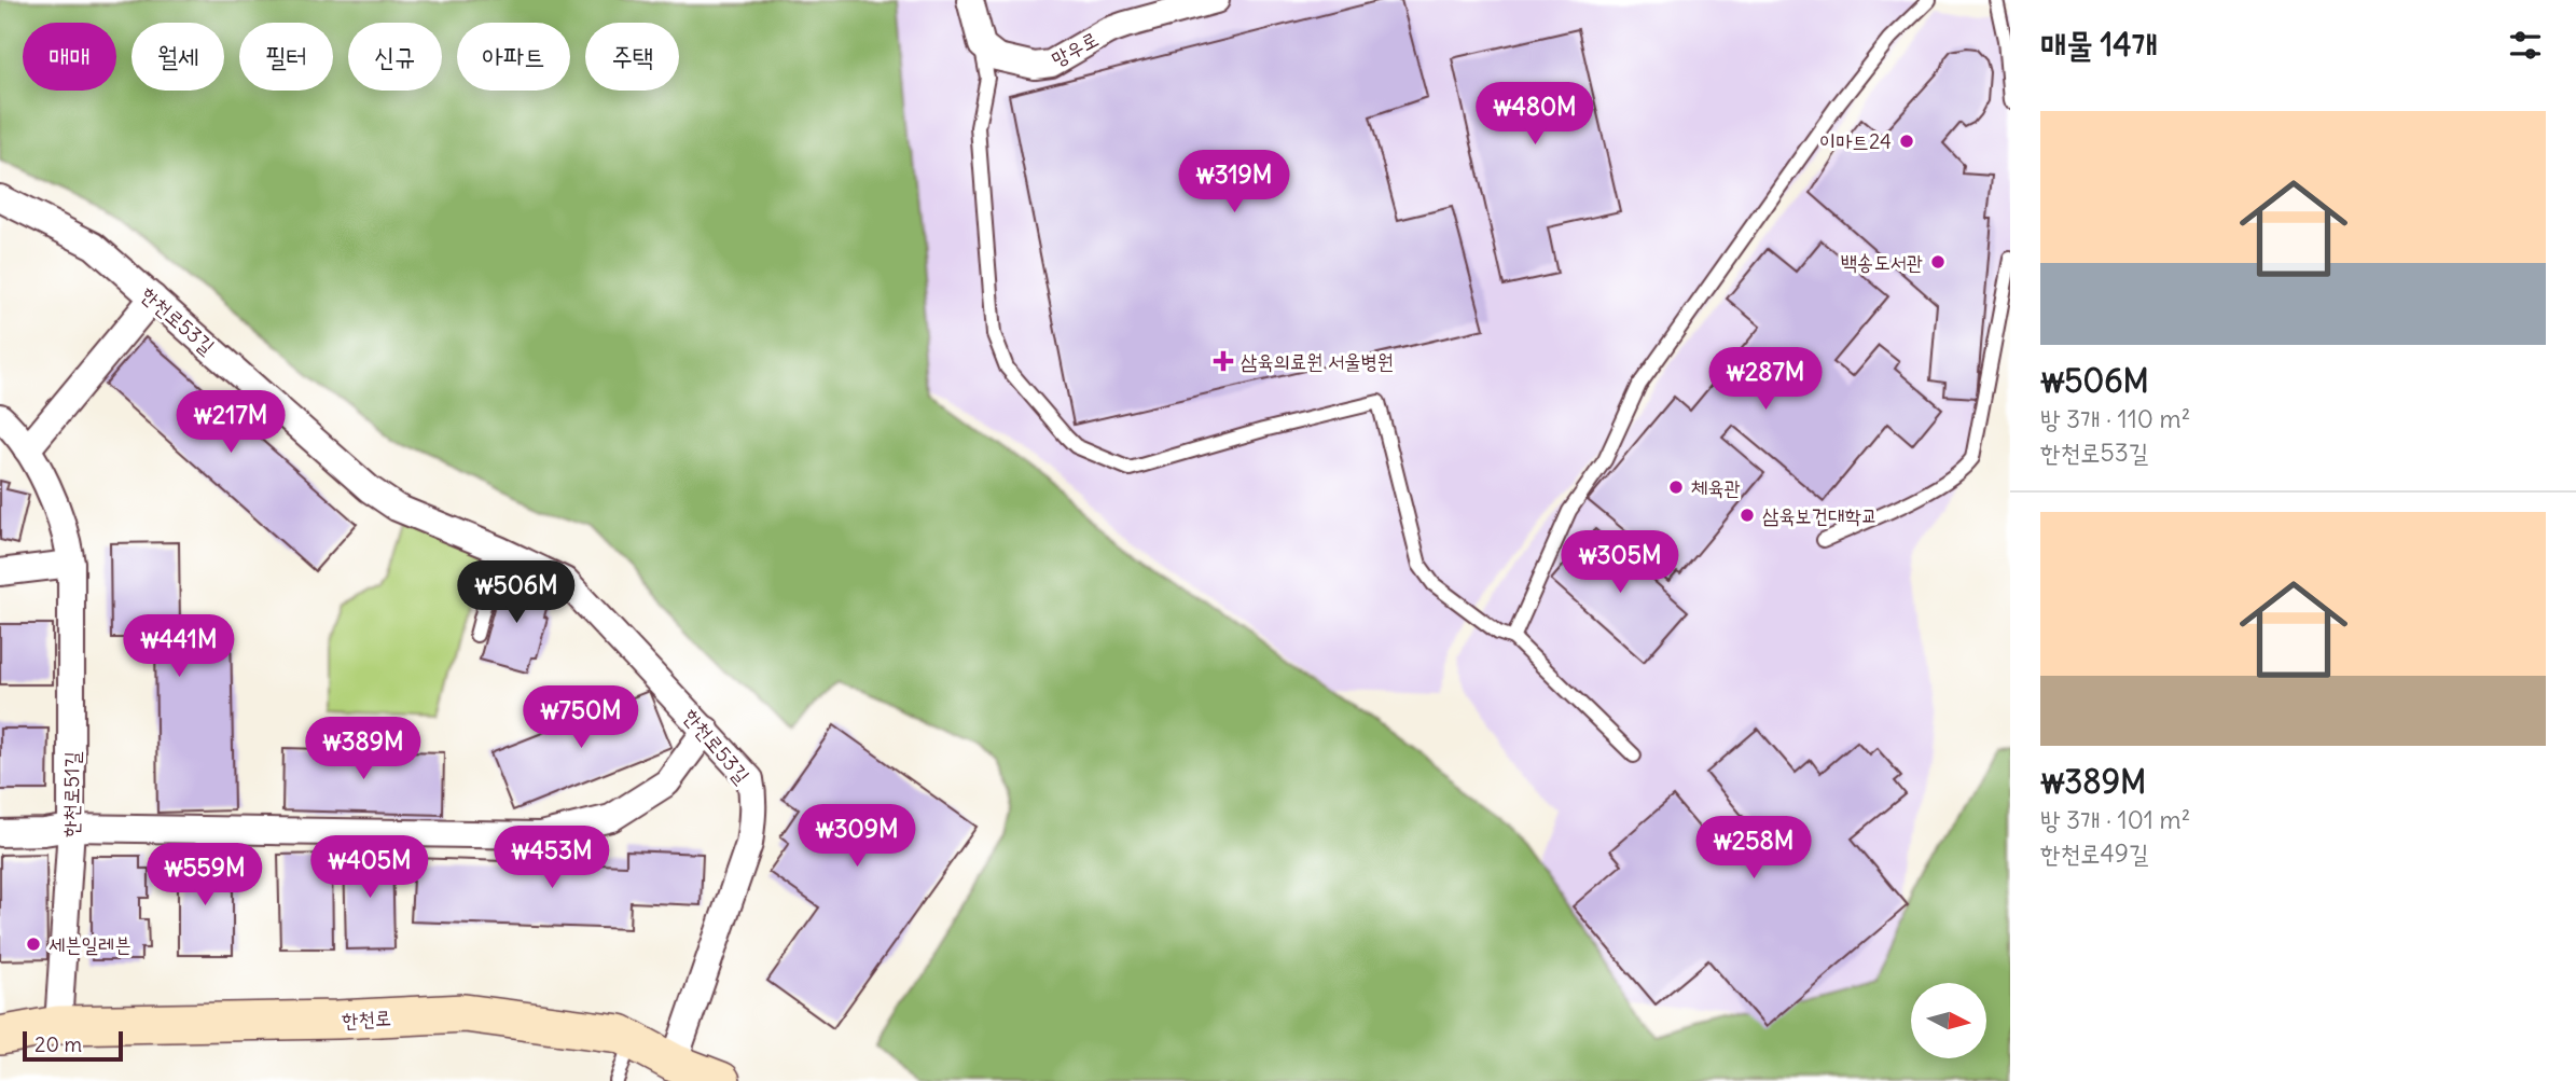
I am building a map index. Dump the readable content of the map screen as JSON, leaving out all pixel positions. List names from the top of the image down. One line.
{"streets":{"main road":["한천로"],"street":["망우로","한천로53길","한천로51길"]},"crossings":[["한천로53길","한천로"],["한천로51길","한천로"]],"places":{"other":["이마트24","백송도서관","체육관","삼육보건대학교","세븐일레븐"],"health":["삼육의료원 서울병원"]},"scale_bar":"20 m","north":"right","page":{"heading":"매물 14개","chip":["매매","월세","필터","신규","아파트","주택"],"price":["₩480M","₩319M","₩287M","₩217M","₩305M","₩506M","₩441M","₩750M","₩389M","₩309M","₩258M","₩453M","₩405M","₩559M"],"list":[{"name":"₩506M","note":"방 3개 · 110 m² · 한천로53길"},{"name":"₩389M","note":"방 3개 · 101 m² · 한천로49길"}],"scale":"20 m"}}
